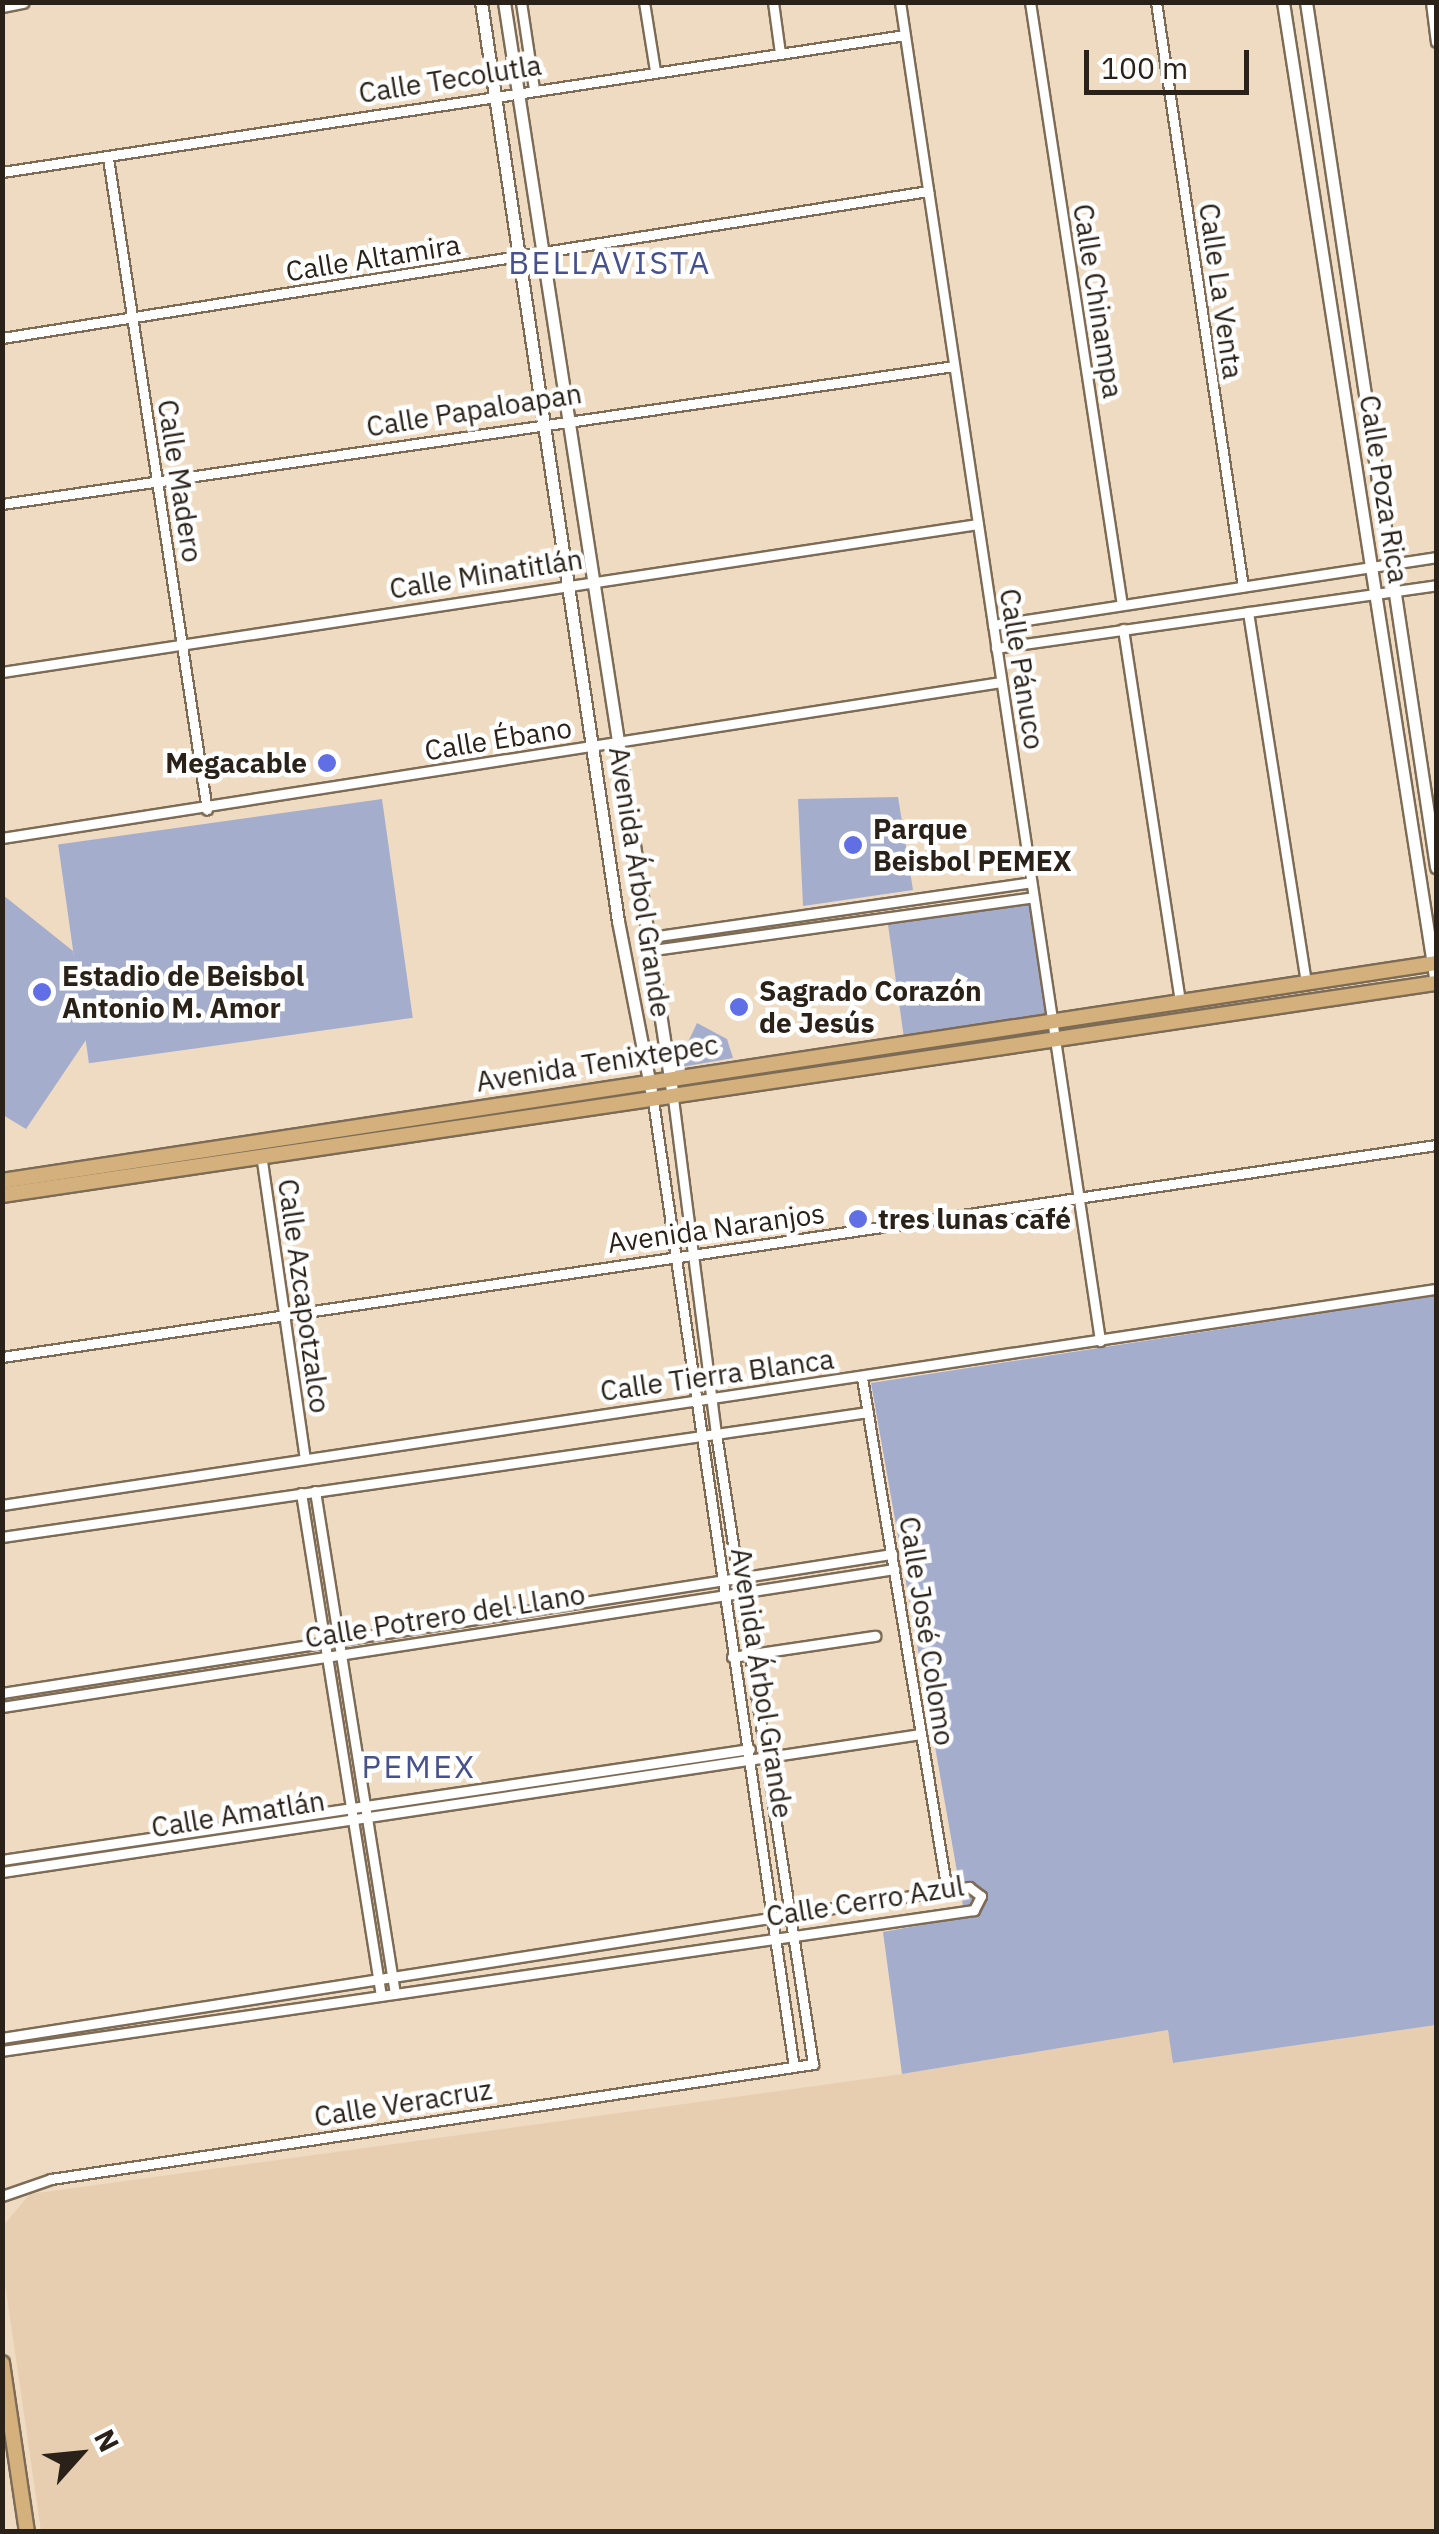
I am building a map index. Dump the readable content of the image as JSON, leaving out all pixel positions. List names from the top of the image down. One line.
{"streets":{"main road":["Avenida Tenixtepec"],"street":["Calle Tecolutla","Calle Altamira","Calle La Venta","Calle Chinampa","Calle Papaloapan","Calle Madero","Calle Poza Rica","Calle Minatitlán","Calle Pánuco","Calle Ébano","Avenida Árbol Grande","Avenida Naranjos","Calle Azcapotzalco","Calle Tierra Blanca","Calle Potrero del Llano","Calle José Colomo","Calle Amatlán","Calle Cerro Azul","Calle Veracruz"]},"crossings":[["Calle Tecolutla","Calle Madero"],["Calle Tecolutla","Calle Pánuco"],["Calle Tecolutla","Avenida Árbol Grande"],["Calle Altamira","Calle Madero"],["Calle Altamira","Calle Pánuco"],["Calle Altamira","Avenida Árbol Grande"],["Calle Papaloapan","Calle Madero"],["Calle Papaloapan","Calle Pánuco"],["Calle Papaloapan","Avenida Árbol Grande"],["Calle Madero","Calle Minatitlán"],["Calle Madero","Calle Ébano"],["Calle Poza Rica","Avenida Tenixtepec"],["Calle Minatitlán","Calle Pánuco"],["Calle Minatitlán","Avenida Árbol Grande"],["Calle Pánuco","Calle Ébano"],["Calle Pánuco","Avenida Tenixtepec"],["Calle Pánuco","Avenida Naranjos"],["Calle Pánuco","Calle Tierra Blanca"],["Calle Ébano","Avenida Árbol Grande"],["Avenida Árbol Grande","Avenida Tenixtepec"],["Avenida Árbol Grande","Avenida Naranjos"],["Avenida Árbol Grande","Calle Tierra Blanca"],["Avenida Árbol Grande","Calle Potrero del Llano"],["Avenida Árbol Grande","Calle Amatlán"],["Avenida Árbol Grande","Calle Cerro Azul"],["Avenida Árbol Grande","Calle Veracruz"],["Avenida Tenixtepec","Calle Azcapotzalco"],["Avenida Naranjos","Calle Azcapotzalco"],["Calle Azcapotzalco","Calle Tierra Blanca"],["Calle Tierra Blanca","Calle José Colomo"],["Calle Potrero del Llano","Calle José Colomo"],["Calle José Colomo","Calle Cerro Azul"]],"districts":["BELLAVISTA","PEMEX"],"places":["Megacable","Parque Beisbol PEMEX","Estadio de Beisbol Antonio M. Amor","Sagrado Corazón de Jesús","tres lunas café"],"scale_bar":"100 m","north":"top right"}
